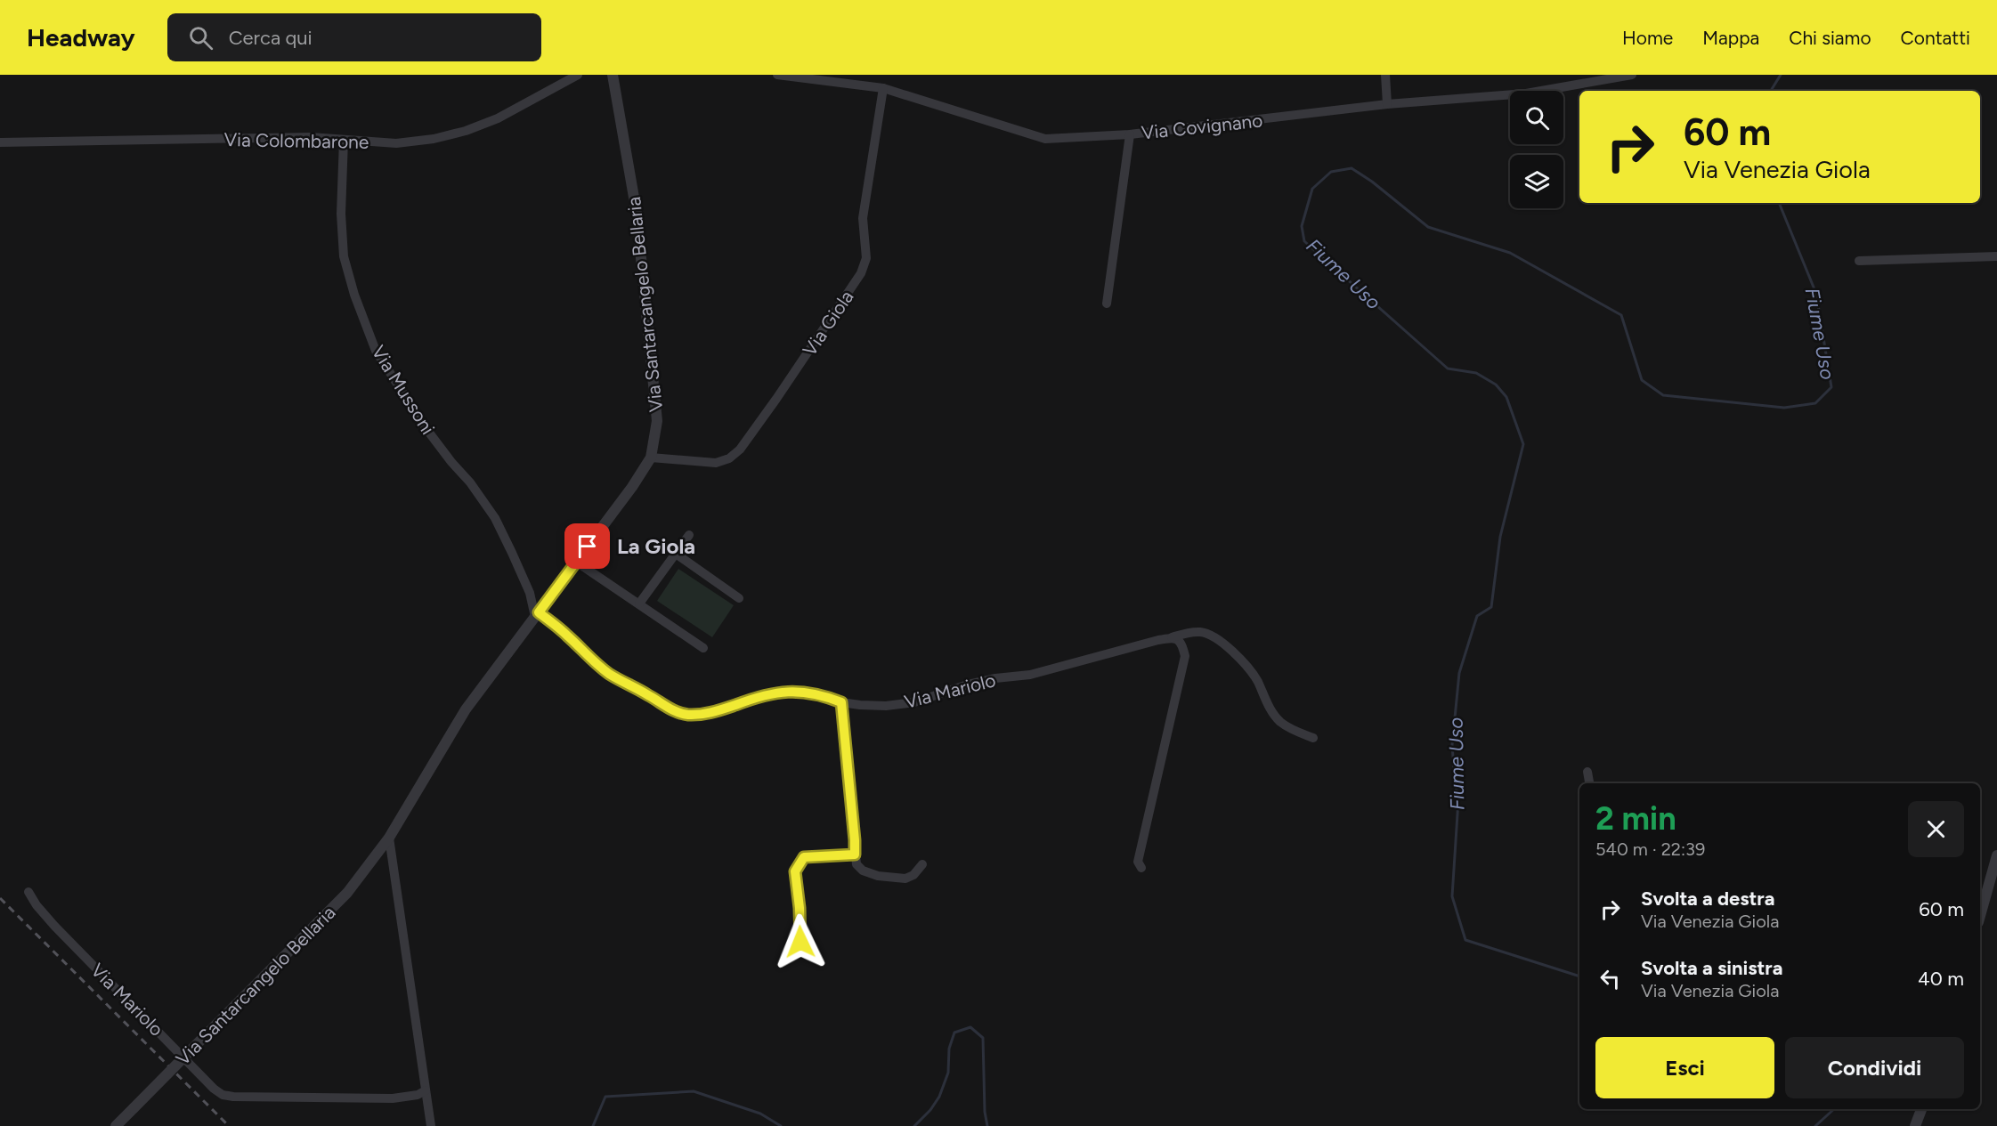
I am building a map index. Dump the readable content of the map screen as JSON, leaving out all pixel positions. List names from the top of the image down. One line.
{"streets":{"street":["Via Covignano","Via Colombarone","Via Santarcangelo Bellaria","Via Giola","Via Mussoni","Via Mariolo"]},"crossings":[["Via Covignano","Via Giola"],["Via Colombarone","Via Mussoni"],["Via Santarcangelo Bellaria","Via Giola"],["Via Santarcangelo Bellaria","Via Mussoni"],["Via Santarcangelo Bellaria","Via Mariolo"],["Via Mussoni","Via Mariolo"]],"districts":["La Giola"],"water":["Fiume Uso"],"page":{"header":"Headway","search":"Cerca qui","nav":["Home","Mappa","Chi siamo","Contatti"],"turn":["60 m","Via Venezia Giola"],"heading":["2 min","540 m · 22:39"],"list":[{"name":"Svolta a destra","note":"Via Venezia Giola","value":"60 m"},{"name":"Svolta a sinistra","note":"Via Venezia Giola","value":"40 m"}],"buttons":["Esci","Condividi"]}}
